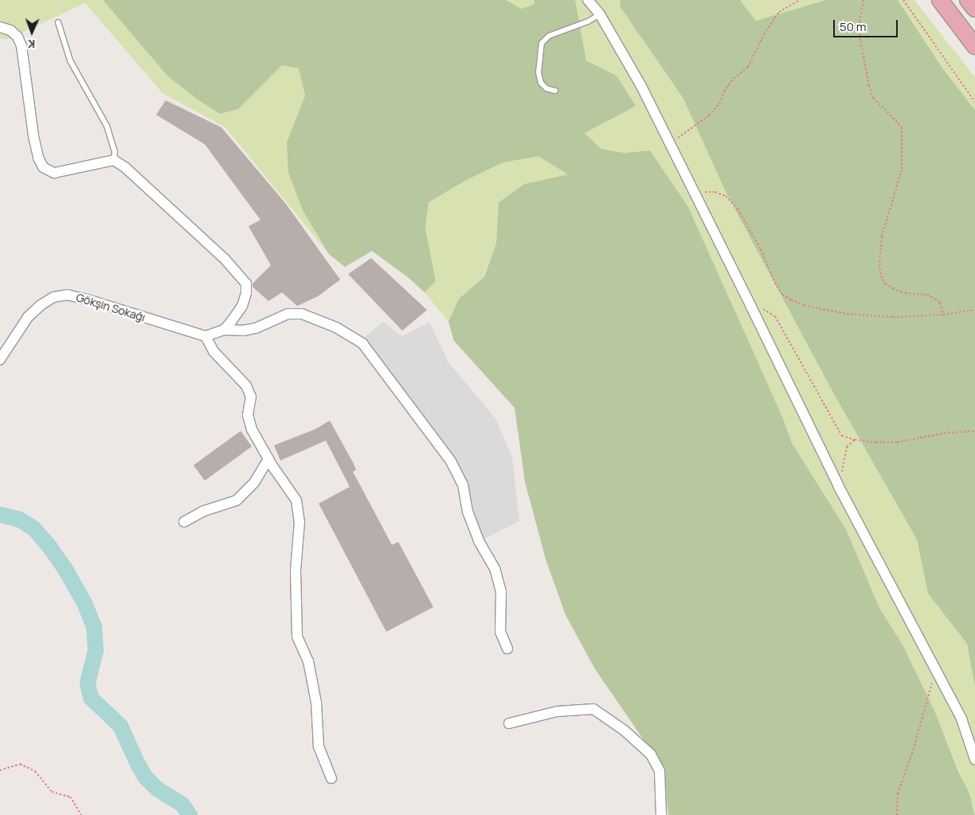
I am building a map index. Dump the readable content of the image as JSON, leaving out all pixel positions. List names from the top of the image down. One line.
{"streets":{"street":["Gökşin Sokağı"]},"scale_bar":"50 m","north":"bottom"}
